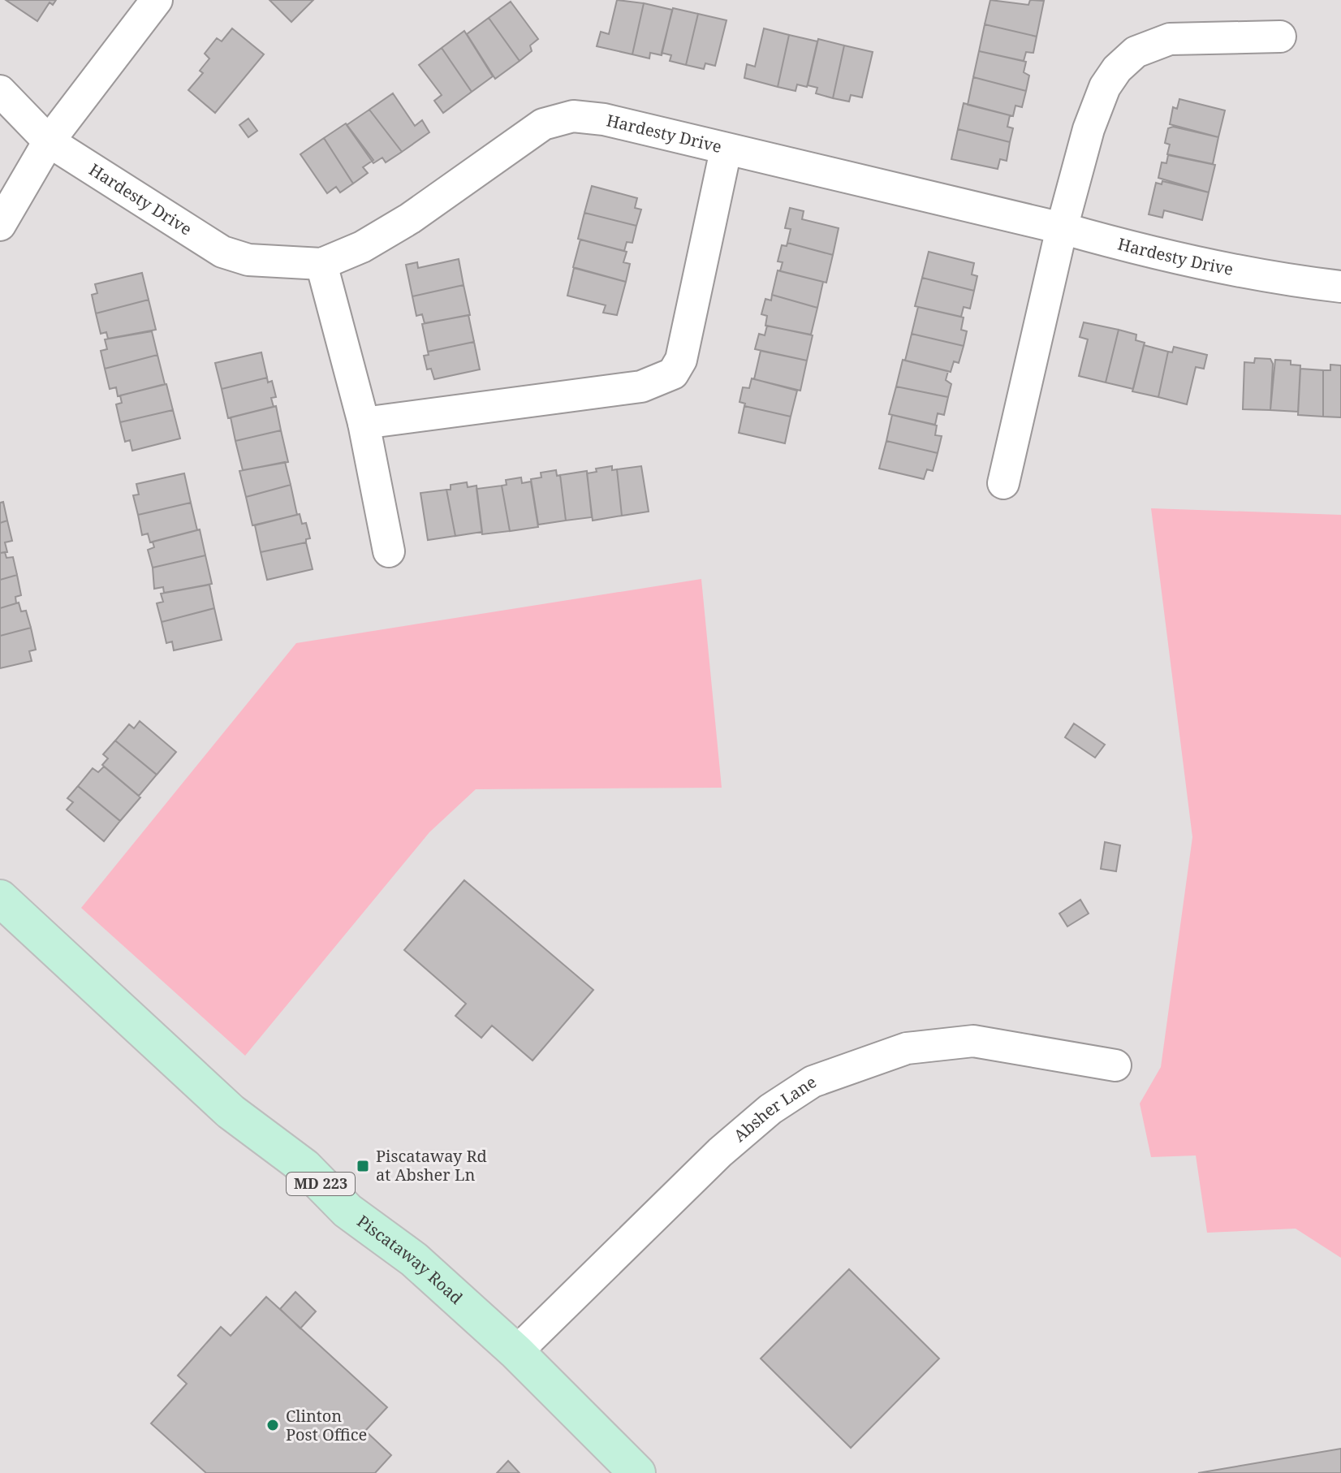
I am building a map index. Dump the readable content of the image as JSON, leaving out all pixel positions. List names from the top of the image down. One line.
{"streets":{"main road":["MD 223","Piscataway Road"],"street":["Hardesty Drive","Absher Lane"]},"crossings":[["Absher Lane","Piscataway Road"]],"places":{"transit":["Piscataway Rd at Absher Ln"],"other":["Clinton Post Office"]}}
